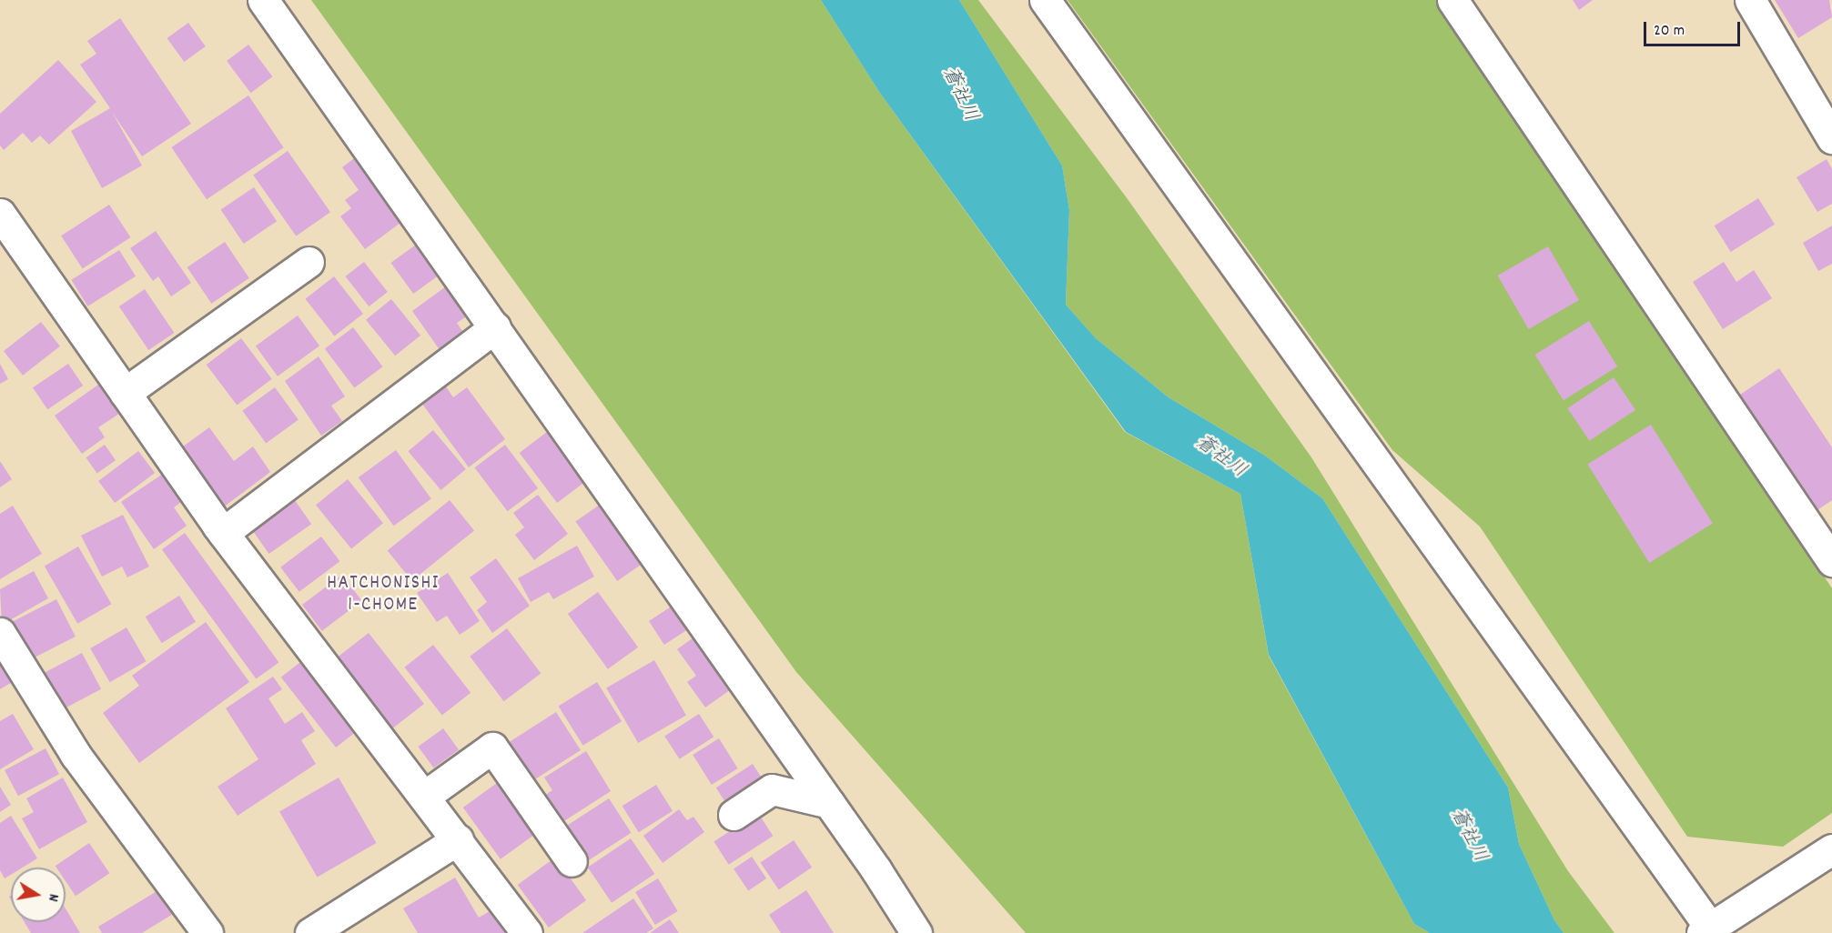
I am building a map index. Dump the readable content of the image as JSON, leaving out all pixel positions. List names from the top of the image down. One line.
{"districts":["HATCHONISHI 1-CHOME"],"water":["蒼社川"],"scale_bar":"20 m","north":"right"}
